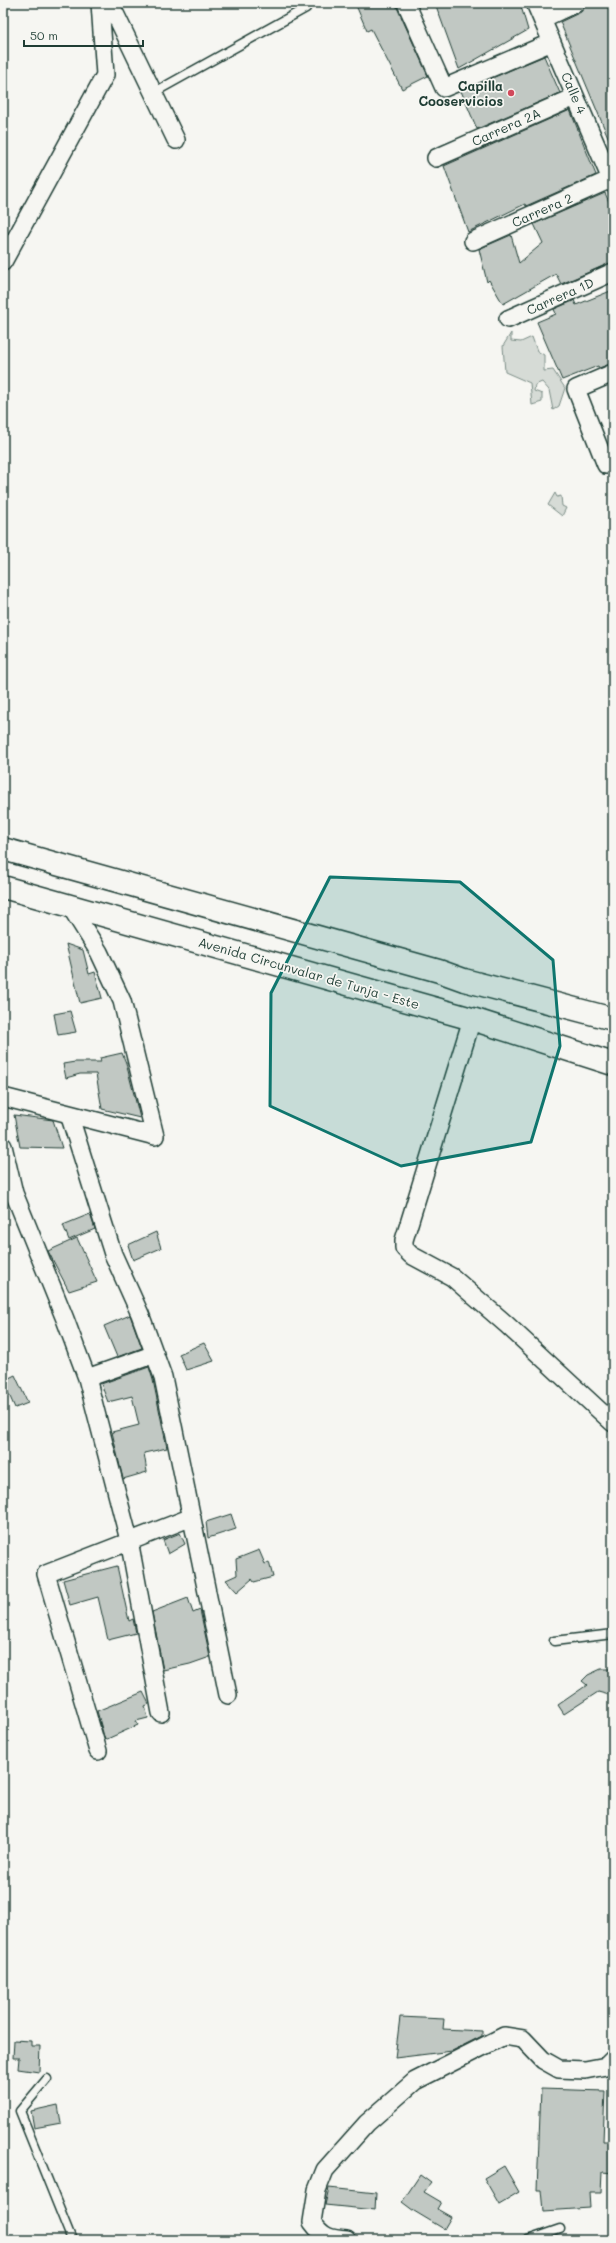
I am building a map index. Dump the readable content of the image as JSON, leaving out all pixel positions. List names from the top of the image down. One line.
{"streets":{"highway":["Avenida Circunvalar de Tunja - Este"],"street":["Calle 4","Carrera 2A","Carrera 2","Carrera 1D"]},"crossings":[["Calle 4","Carrera 2A"],["Calle 4","Carrera 2"]],"places":["Capilla Cooservicios"],"scale_bar":"50 m"}
